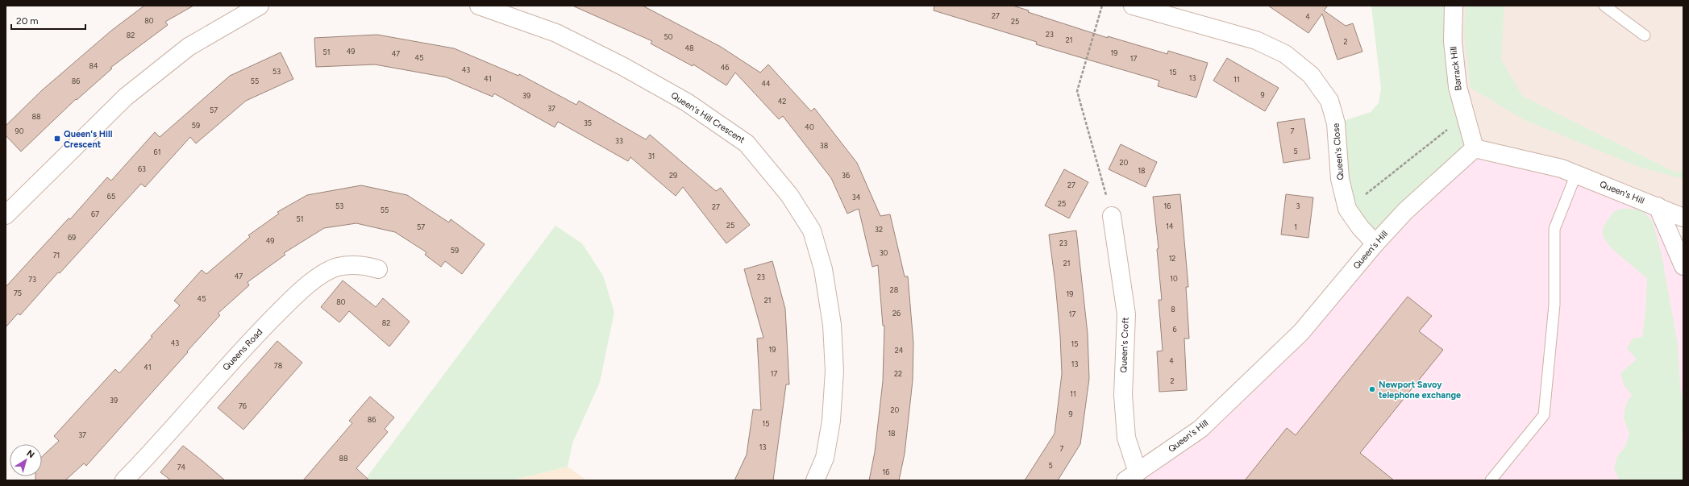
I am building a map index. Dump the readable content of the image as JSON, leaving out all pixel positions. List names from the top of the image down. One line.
{"streets":{"street":["Barrack Hill","Queen's Hill Crescent","Queen's Close","Queen's Hill","Queen's Croft","Queens Road"]},"crossings":[["Barrack Hill","Queen's Hill"],["Queen's Close","Queen's Hill"],["Queen's Hill","Queen's Croft"]],"places":{"transit":["Queen's Hill Crescent"],"other":["Newport Savoy telephone exchange"]},"house_numbers":["27","4","80","25","23","82","50","21","2","48","49","51","19","47","45","17","84","46","43","53","15","13","41","11","86","55","44","9","39","42","37","57","88","35","59","40","90","7","33","38","5","61","31","20","63","18","29","36","27","65","34","25","53","16","3","27","55","67","51","25","14","57","1","32","69","49","23","59","30","71","12","21","47","23","10","73","28","75","19","45","21","80","8","26","17","82","6","43","15","19","24","4","13","78","41","17","22","2","11","39","76","20","9","86","15","18","37","13","7","88","5","74","16"],"scale_bar":"20 m","north":"top right"}
